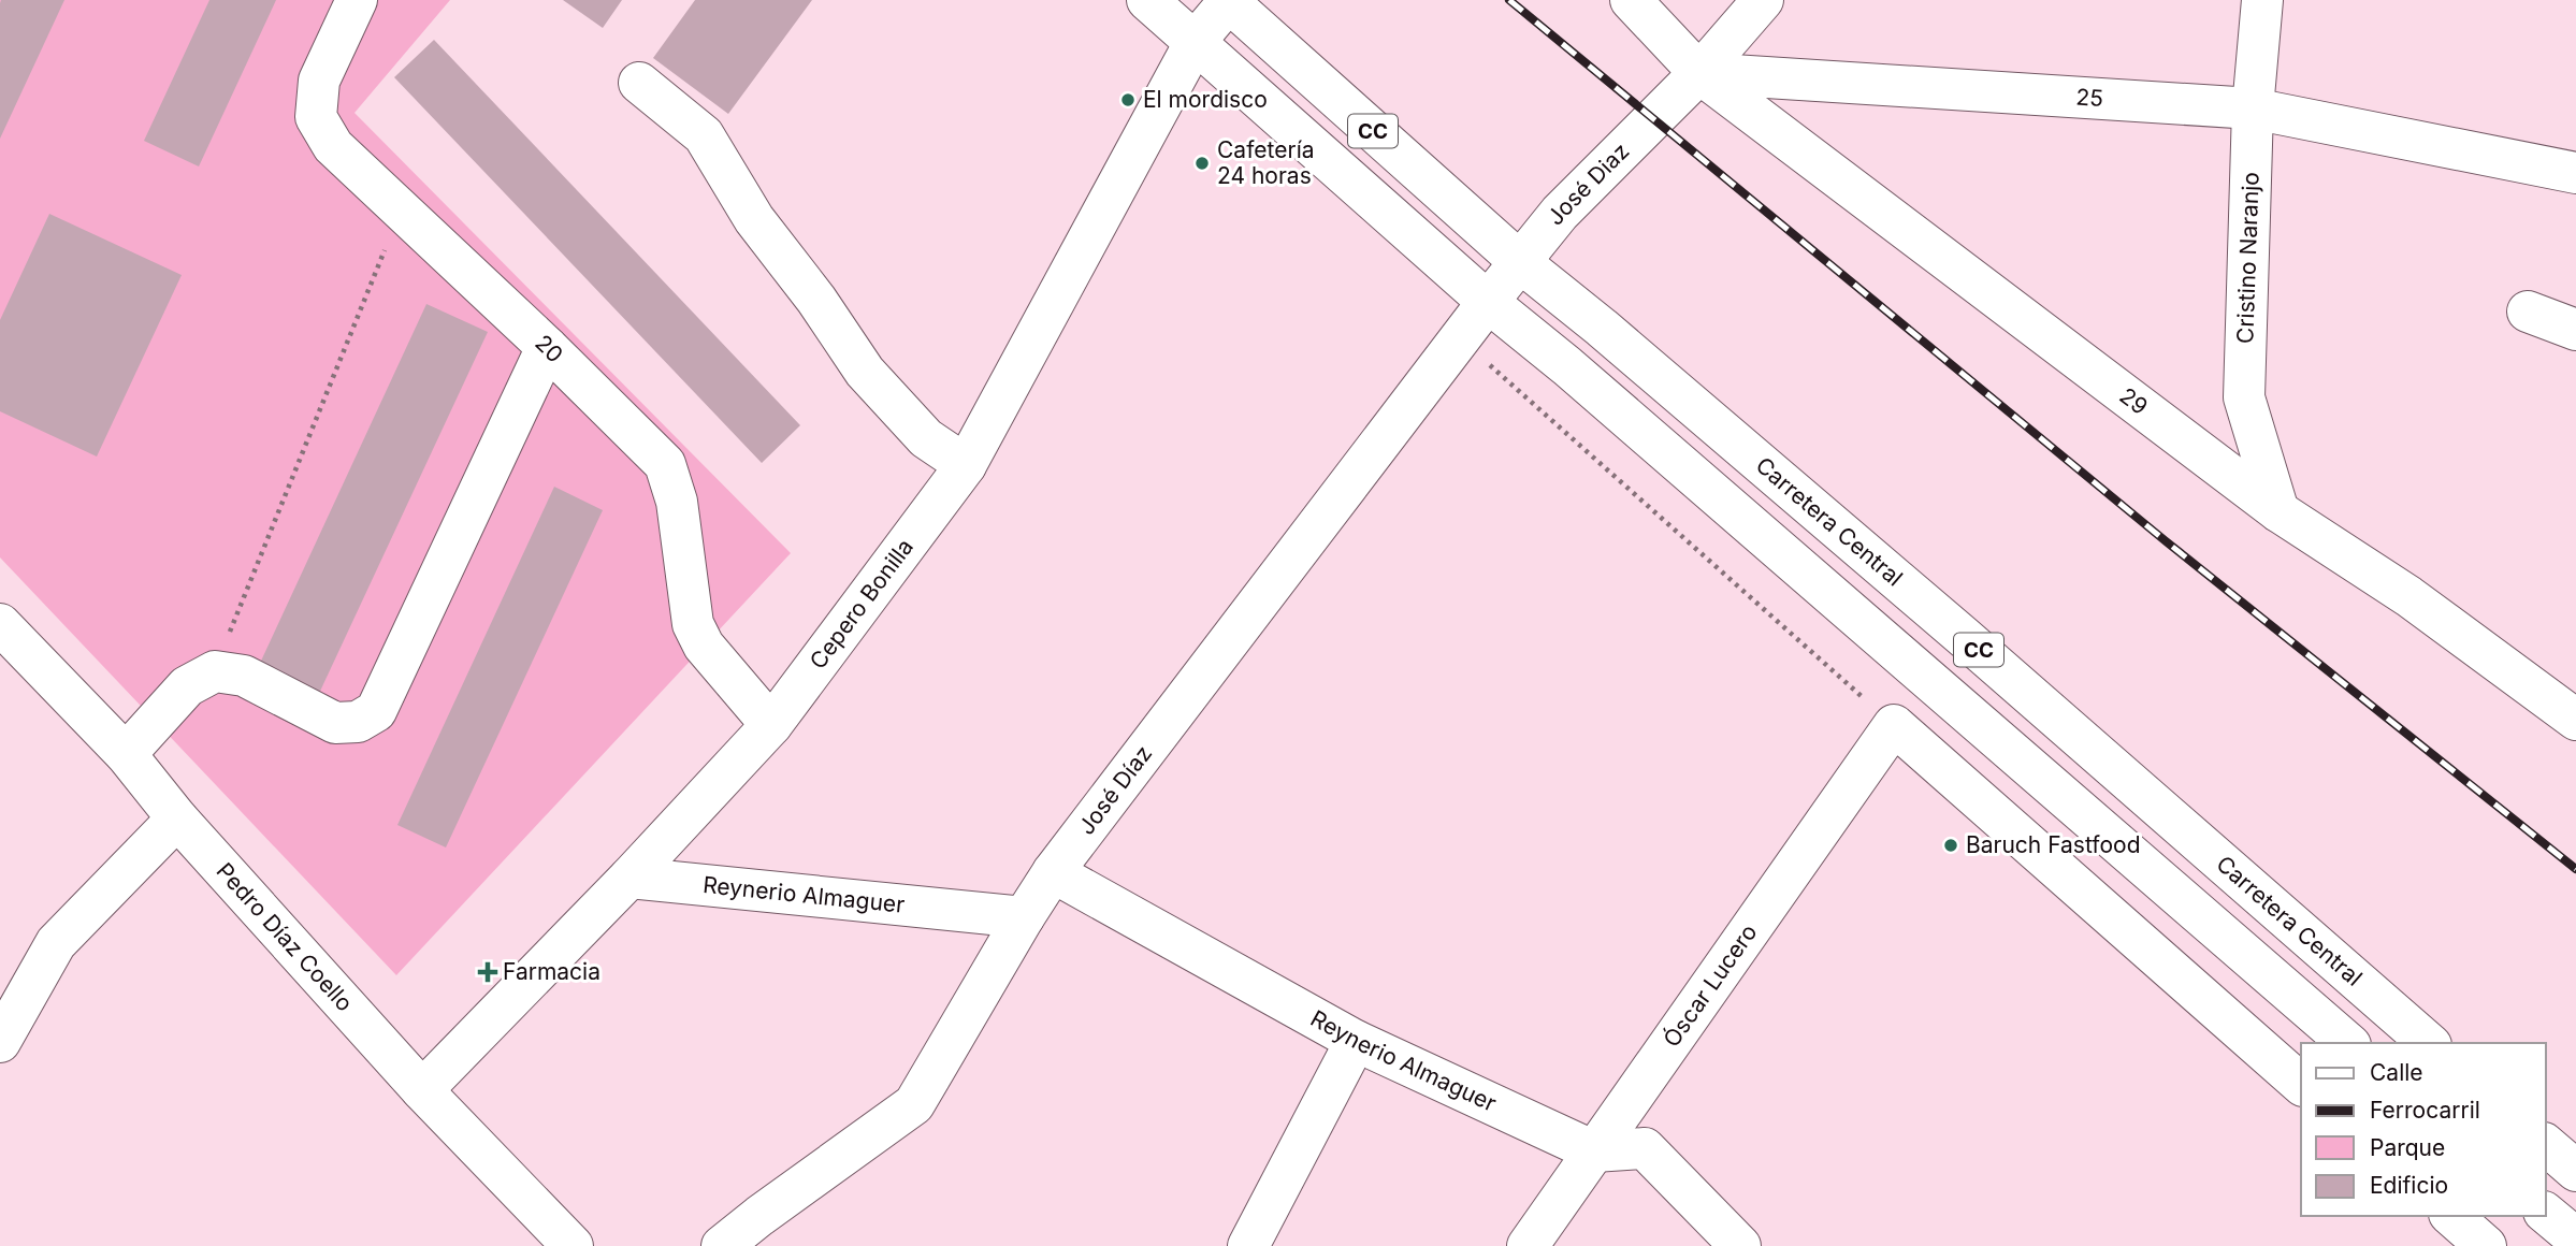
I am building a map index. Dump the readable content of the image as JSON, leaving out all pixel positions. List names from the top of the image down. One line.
{"streets":{"street":["25","CC","José Diaz","Cristino Naranjo","20","29","Carretera Central","Cepero Bonilla","José Díaz","Reynerio Almaguer","Pedro Díaz Coello","Óscar Lucero"]},"crossings":[["25","José Diaz"],["25","Cristino Naranjo"],["25","29"],["CC","José Diaz"],["CC","Cepero Bonilla"],["CC","José Díaz"],["José Diaz","29"],["José Diaz","Carretera Central"],["José Diaz","José Díaz"],["Cristino Naranjo","29"],["20","Cepero Bonilla"],["Carretera Central","Cepero Bonilla"],["Cepero Bonilla","Reynerio Almaguer"],["Cepero Bonilla","Pedro Díaz Coello"],["José Díaz","Reynerio Almaguer"],["Reynerio Almaguer","Óscar Lucero"]],"places":{"other":["El mordisco","Cafetería 24 horas","Baruch Fastfood"],"health":["Farmacia"]},"legend":["Calle","Ferrocarril","Parque","Edificio"]}
